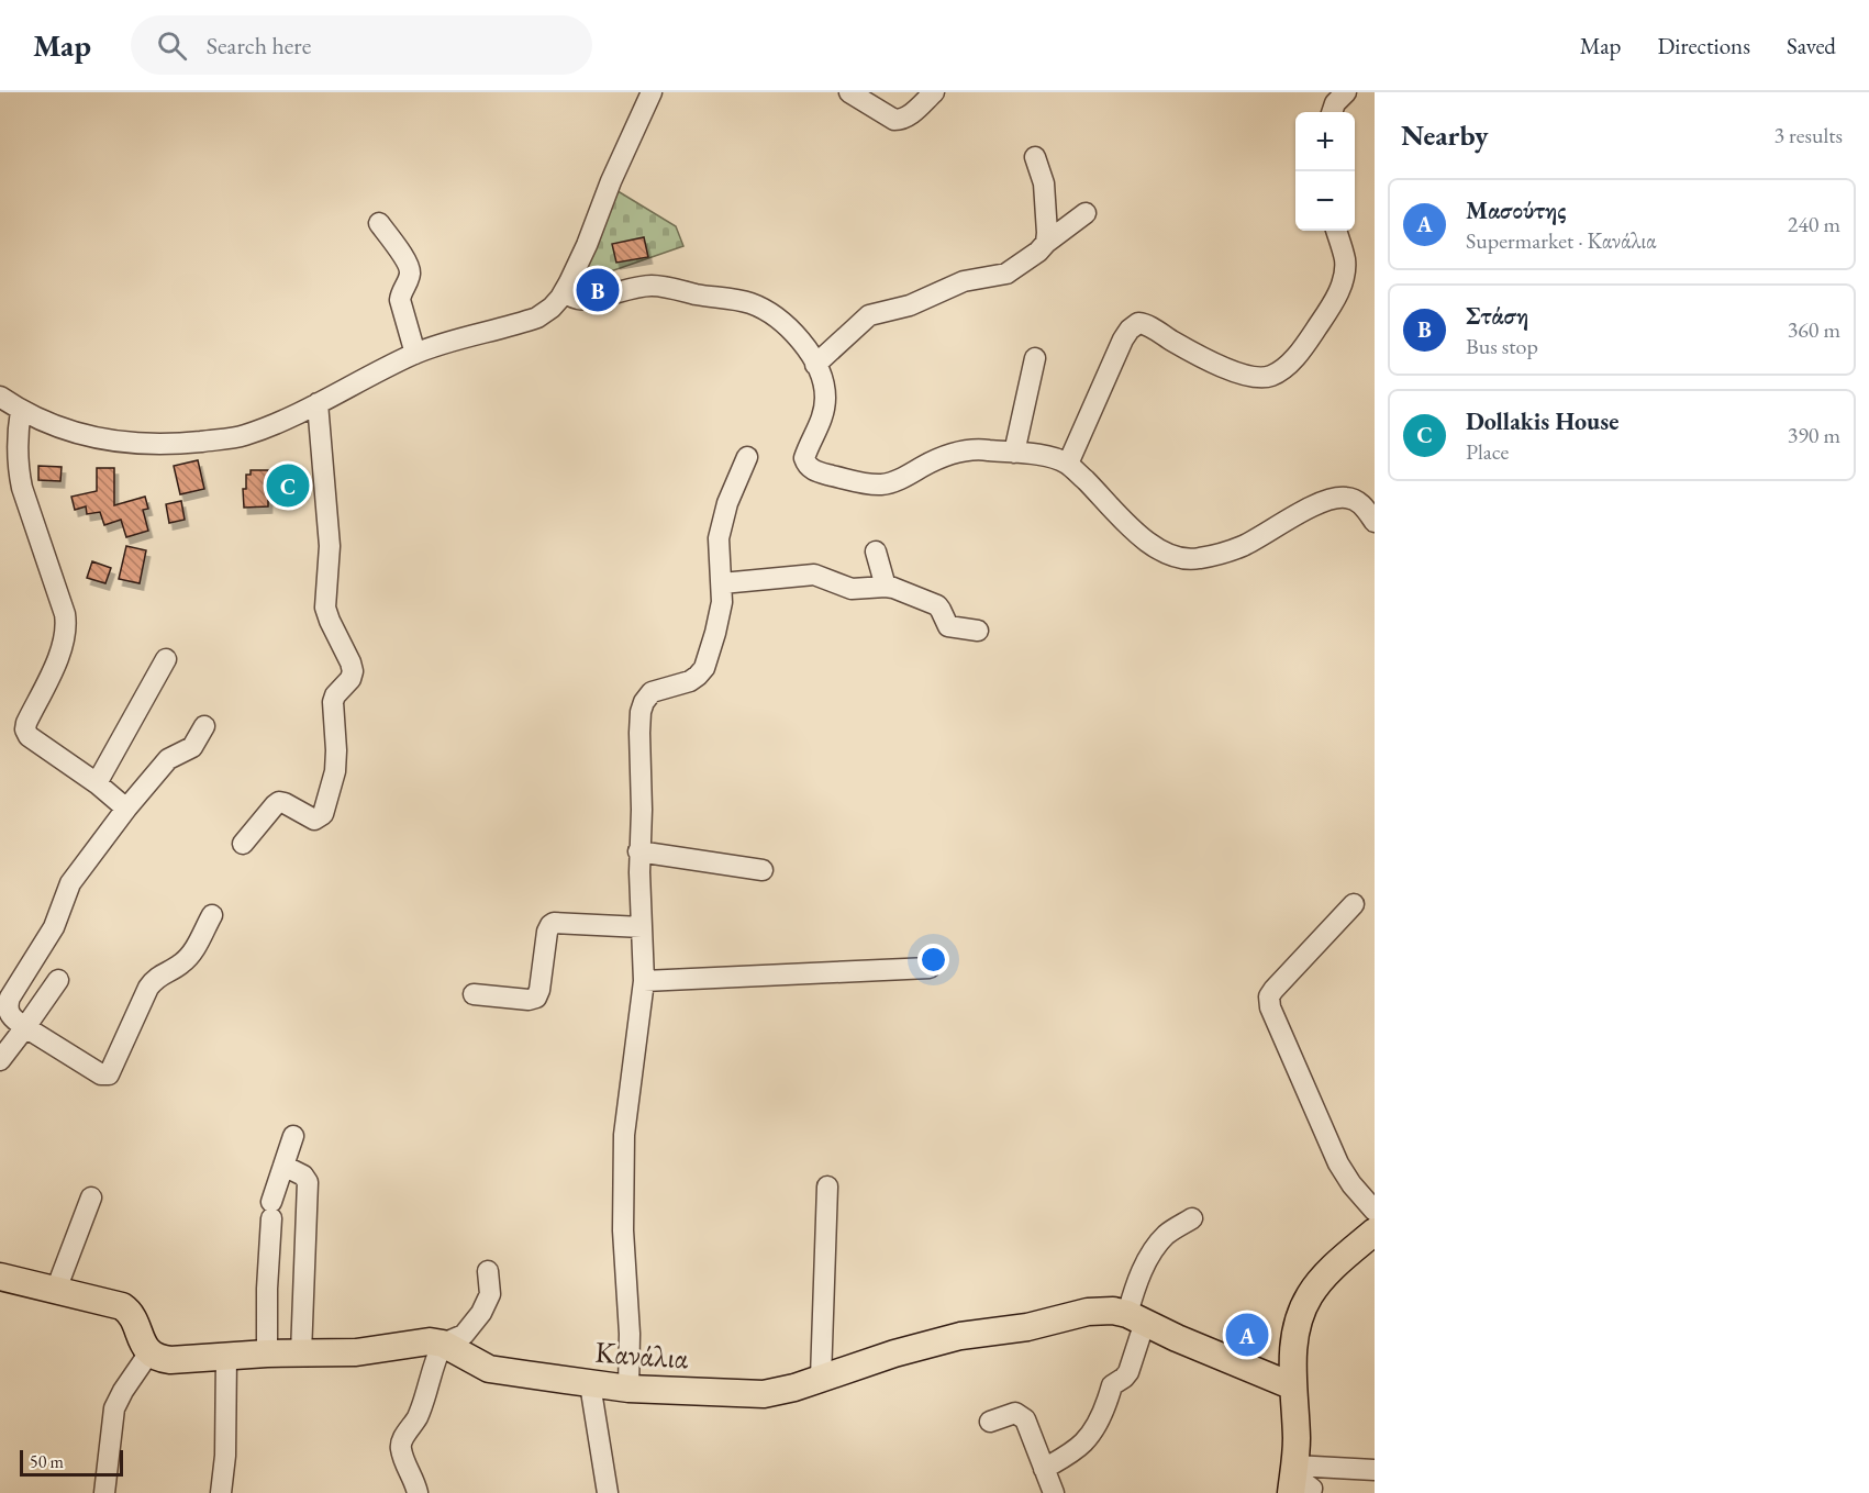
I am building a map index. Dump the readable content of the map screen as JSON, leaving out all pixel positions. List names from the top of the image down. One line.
{"streets":{"main road":["Κανάλια"]},"scale_bar":"50 m","page":{"header":"Map","search":"Search here","nav":["Map","Directions","Saved"],"heading":["Nearby","3 results"],"map_buttons":["+","−"],"list":[{"mark":"A","name":"Μασούτης","note":"Supermarket · Κανάλια","value":"240 m"},{"mark":"B","name":"Στάση","note":"Bus stop","value":"360 m"},{"mark":"C","name":"Dollakis House","note":"Place","value":"390 m"}],"pins":["B","C","A"],"scale":"50 m"}}
